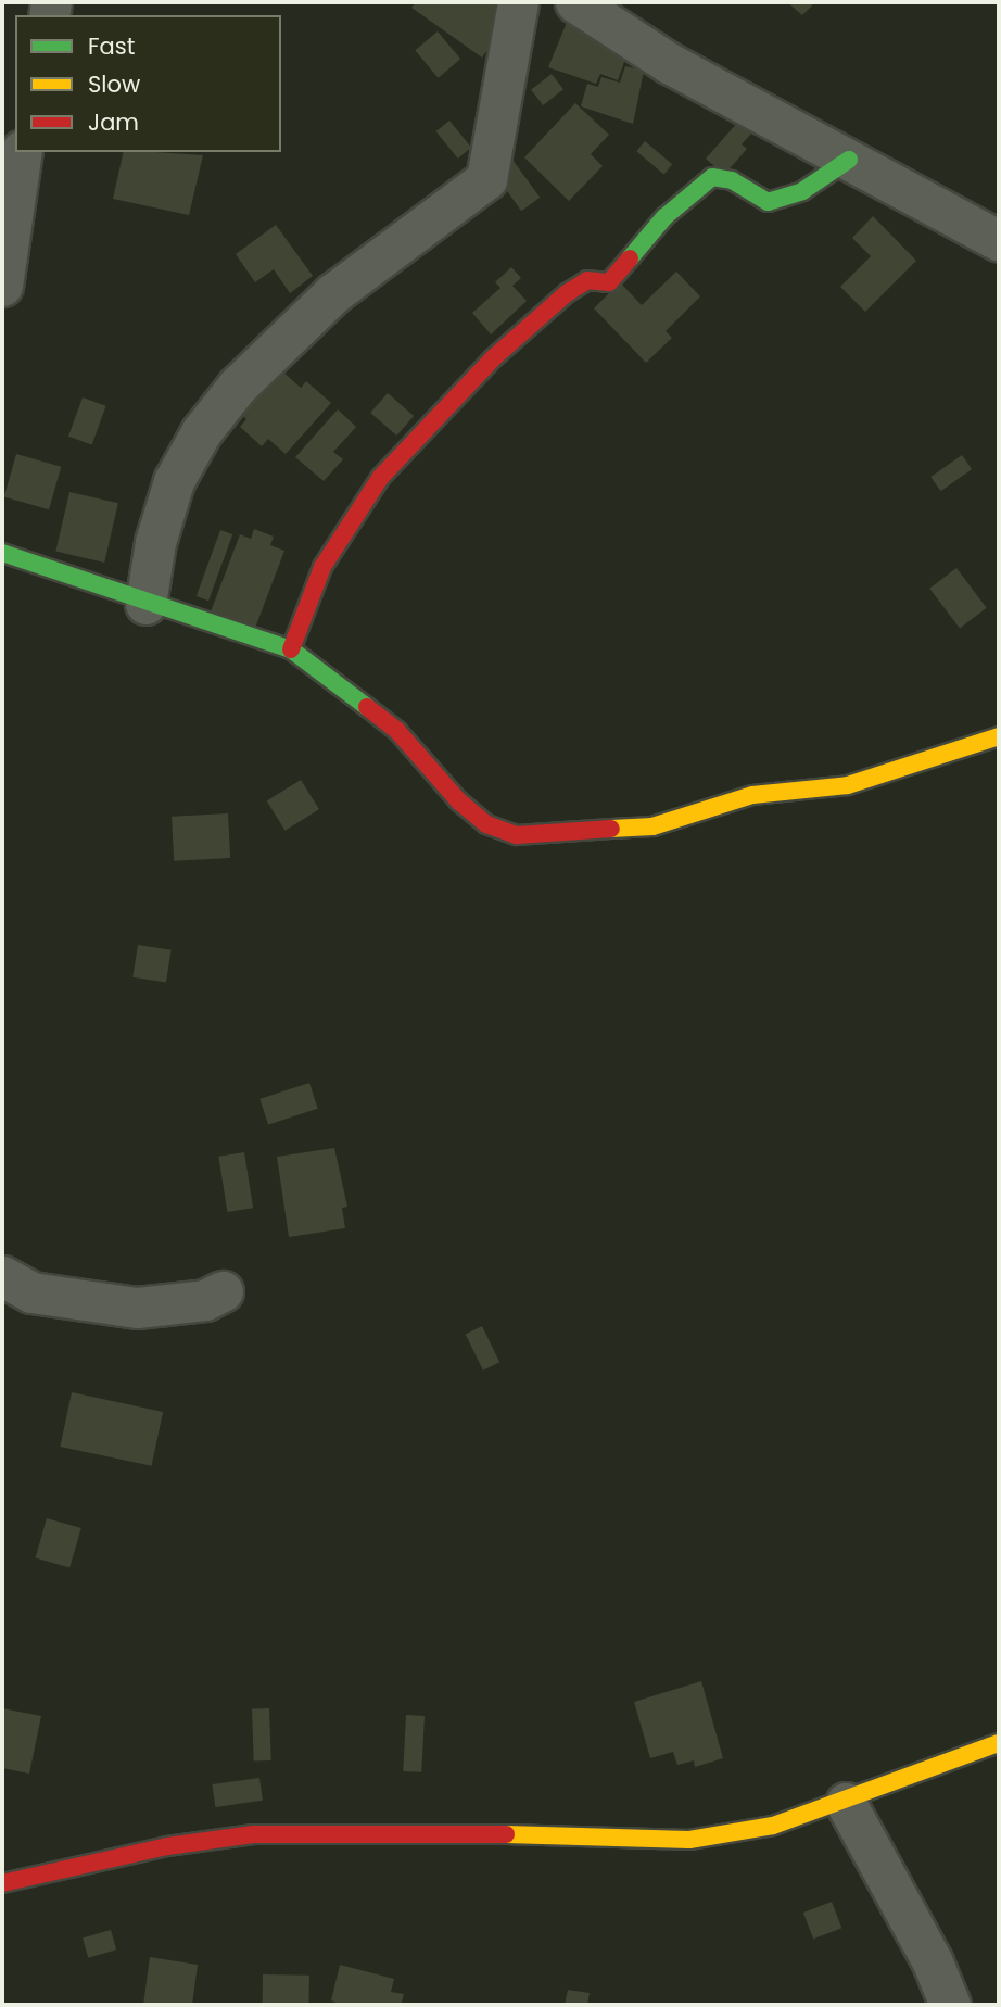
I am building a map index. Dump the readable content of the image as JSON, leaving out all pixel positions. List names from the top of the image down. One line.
{"legend":["Fast","Slow","Jam"]}
